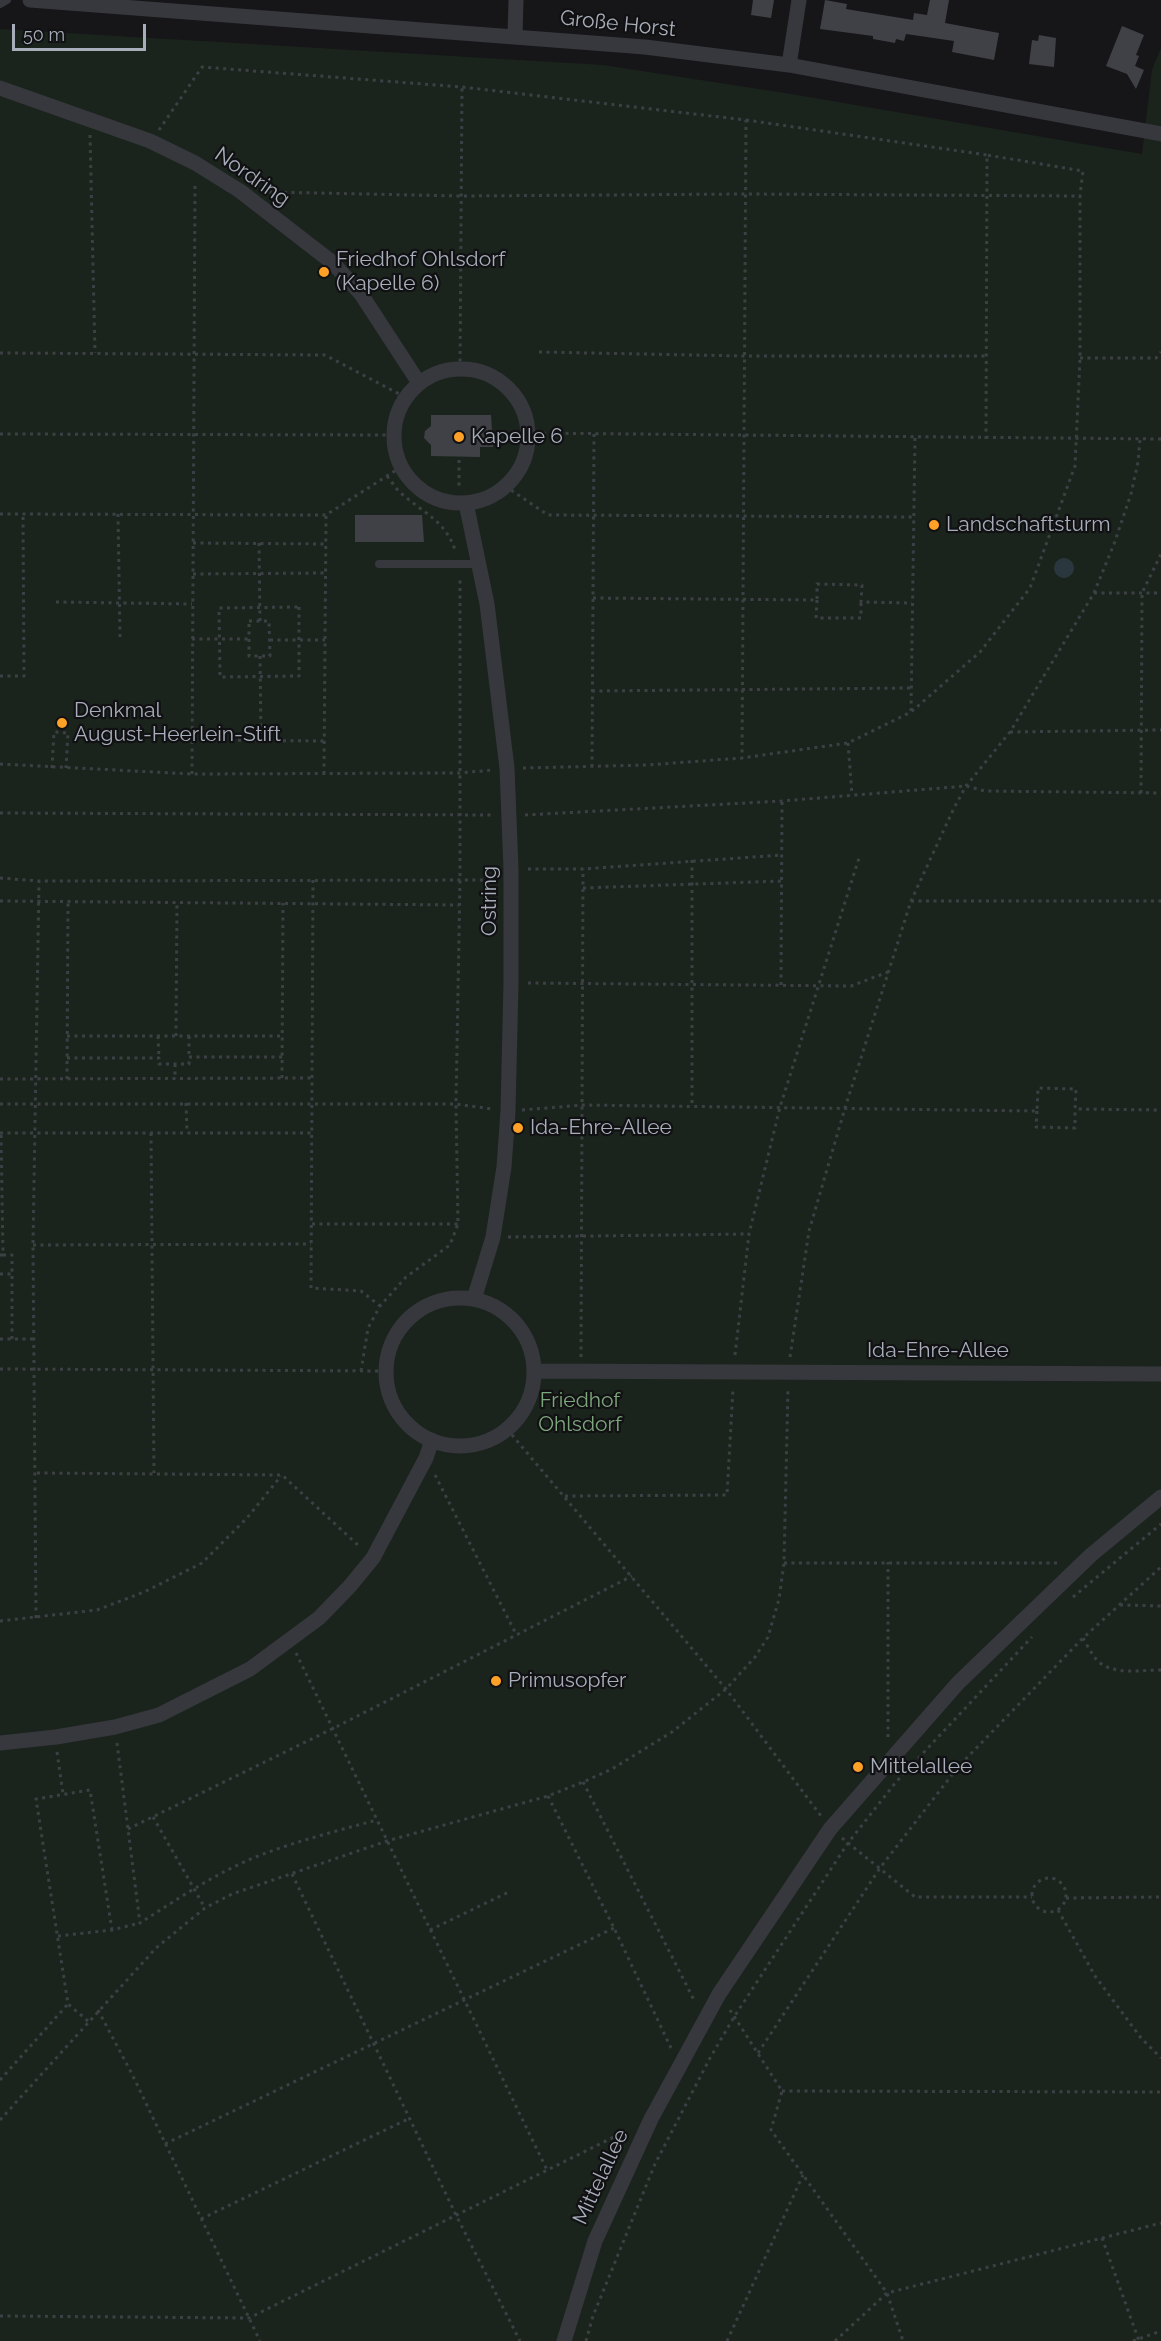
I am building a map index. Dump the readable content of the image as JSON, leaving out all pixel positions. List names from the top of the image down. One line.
{"streets":{"street":["Große Horst","Nordring","Ostring","Ida-Ehre-Allee","Mittelallee"]},"crossings":[["Nordring","Ostring"],["Ostring","Ida-Ehre-Allee"]],"parks":["Friedhof Ohlsdorf"],"places":["Friedhof Ohlsdorf (Kapelle 6)","Kapelle 6","Landschaftsturm","Denkmal August-Heerlein-Stift","Ida-Ehre-Allee","Primusopfer","Mittelallee"],"scale_bar":"50 m"}
